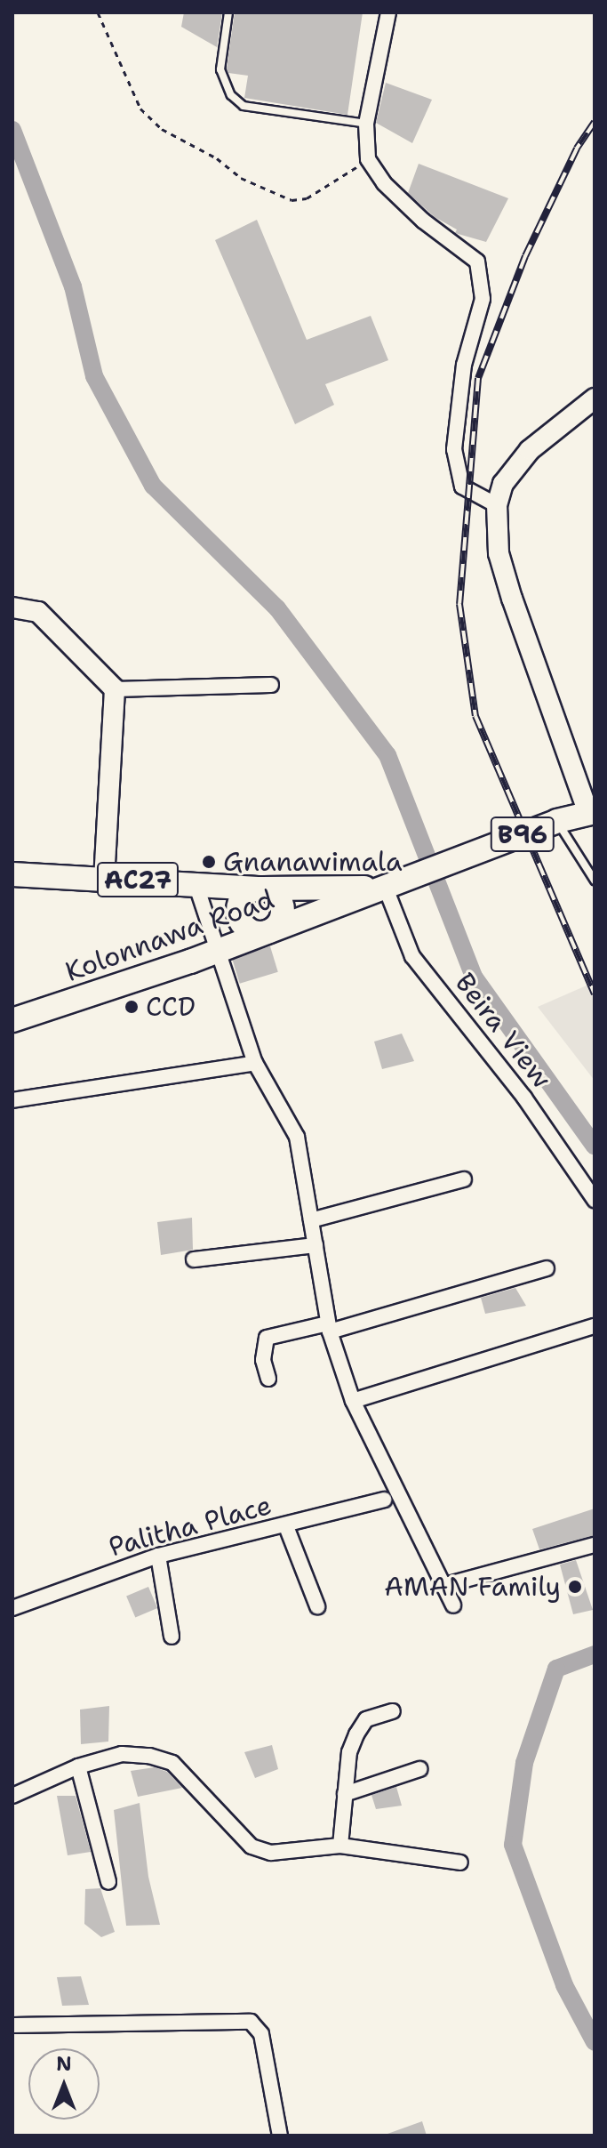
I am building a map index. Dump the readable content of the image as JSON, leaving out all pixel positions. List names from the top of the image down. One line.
{"streets":{"main road":["B96","AC27","Kolonnawa Road"],"street":["Beira View","Palitha Place"]},"crossings":[["B96","AC27"],["B96","Kolonnawa Road"],["B96","Beira View"],["AC27","Kolonnawa Road"],["AC27","Beira View"],["Kolonnawa Road","Beira View"]],"places":["Gnanawimala","CCD","AMAN Family"],"north":"top"}
